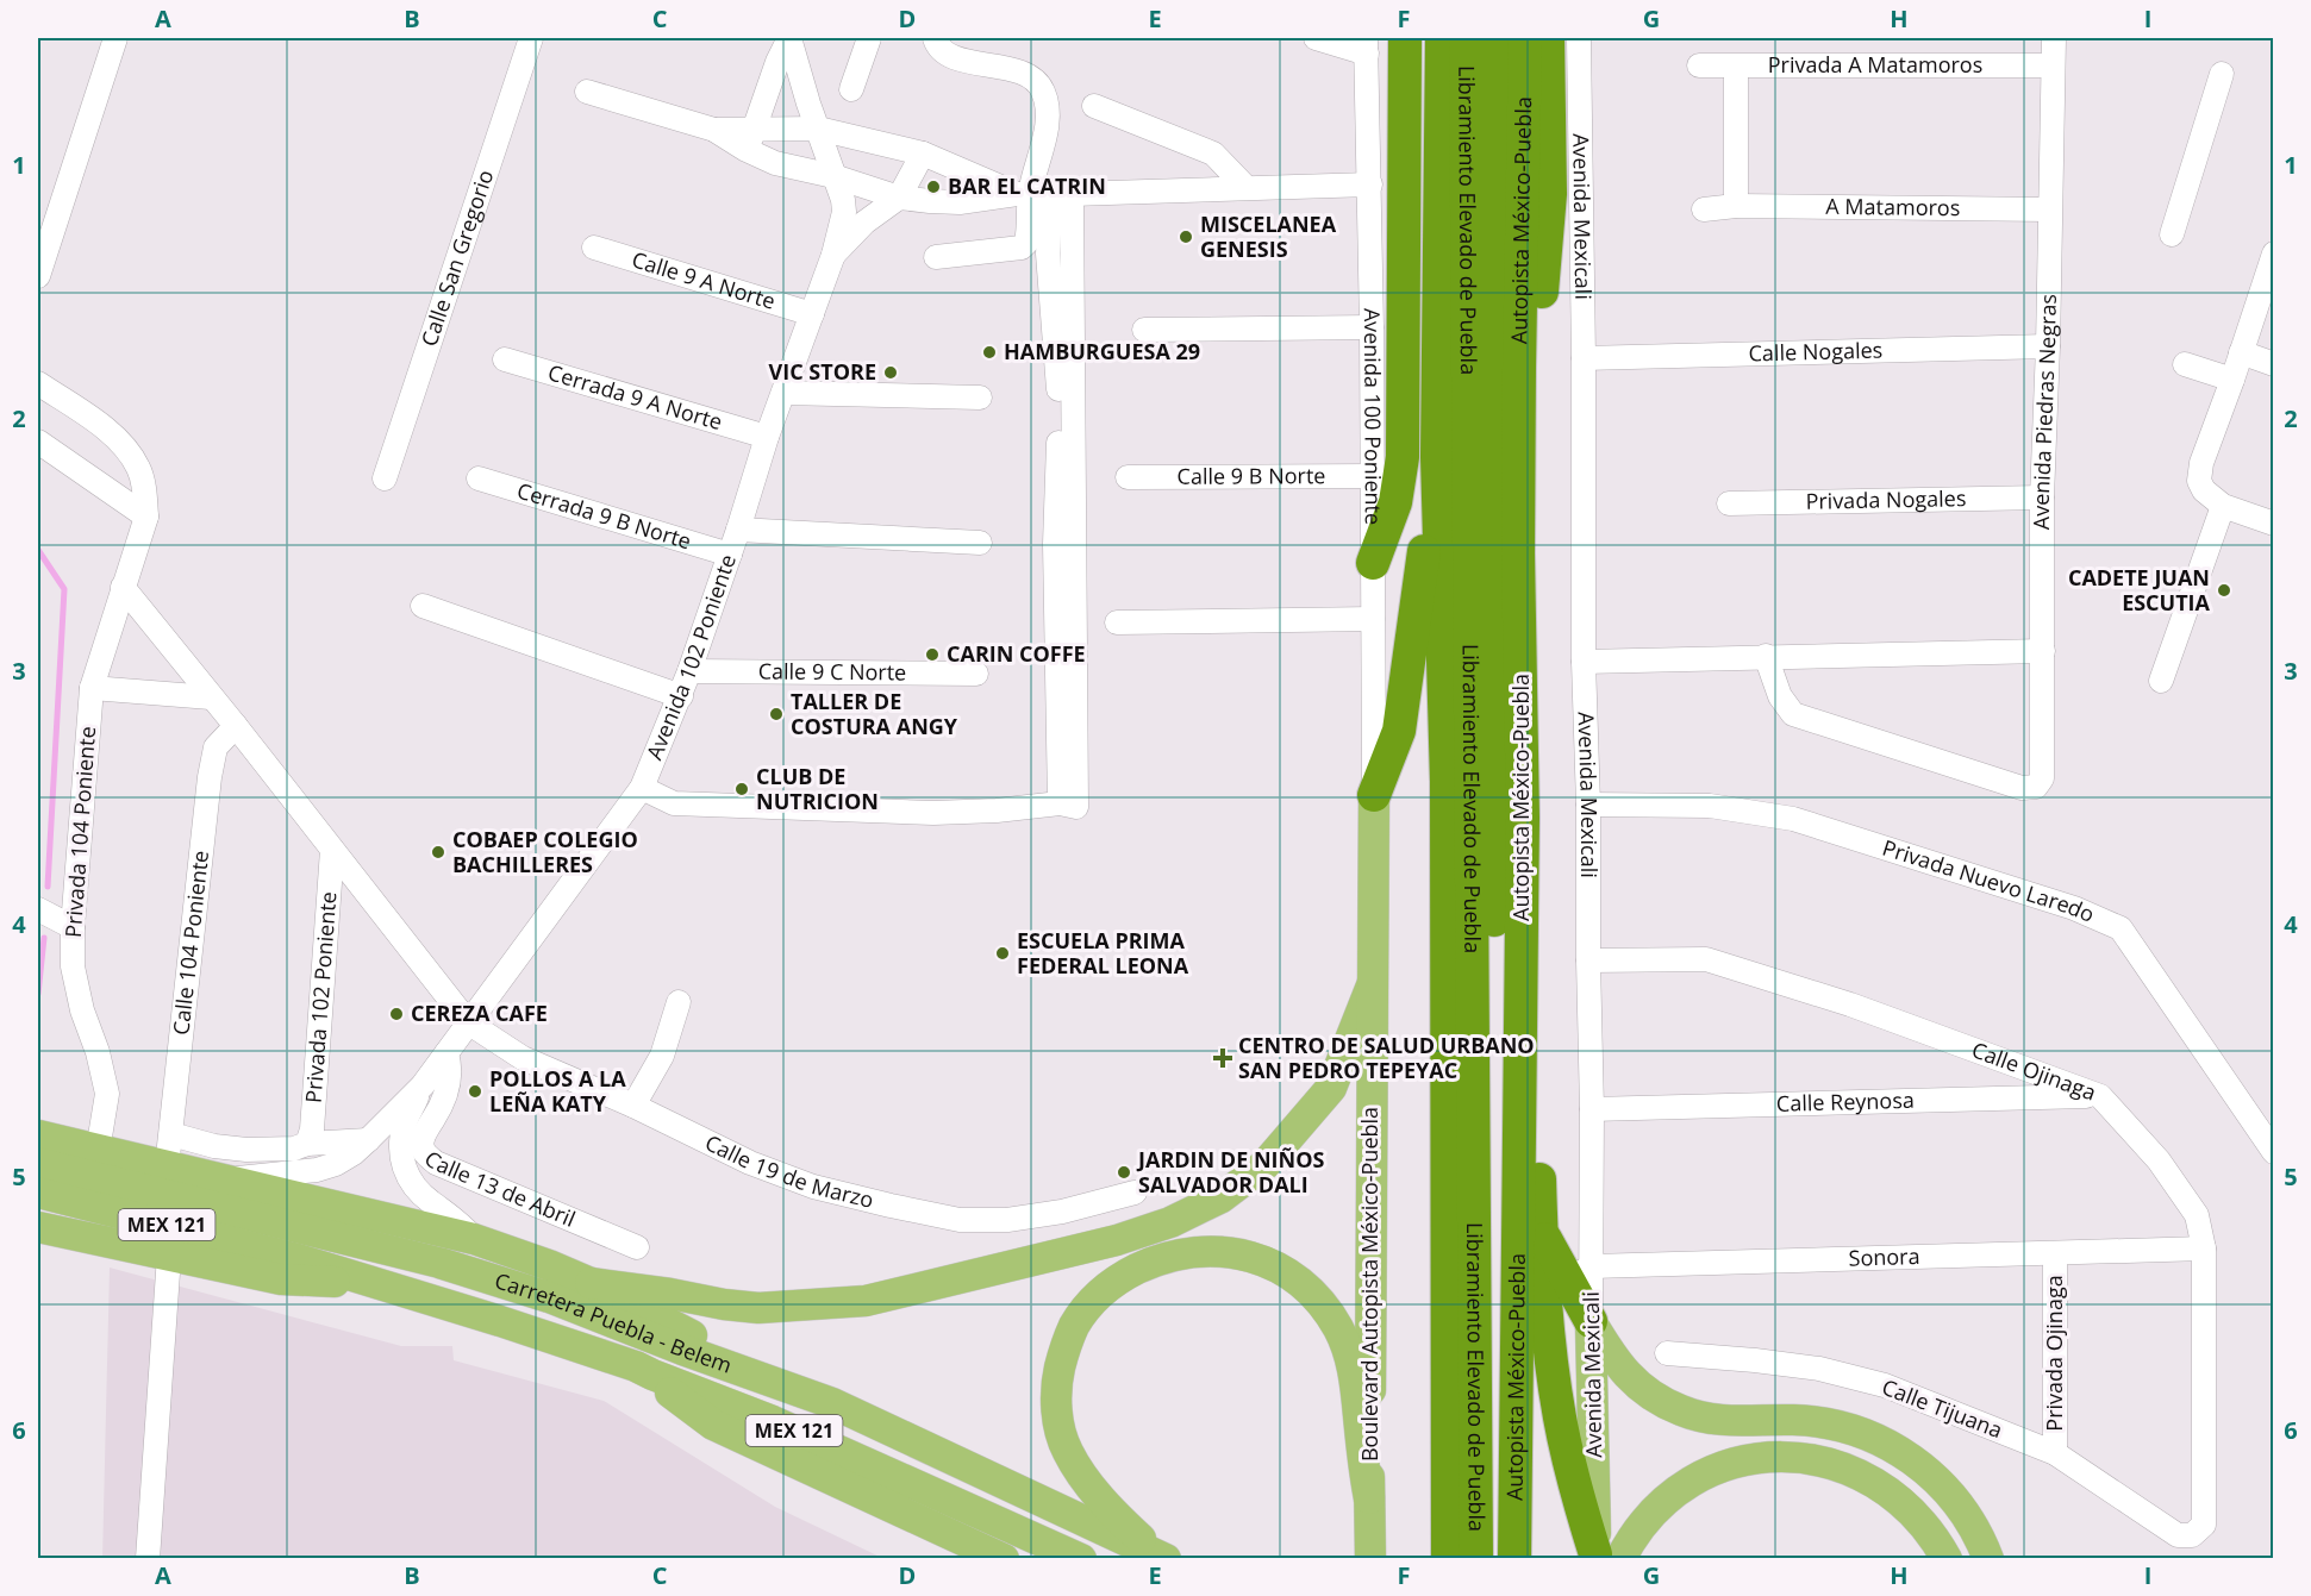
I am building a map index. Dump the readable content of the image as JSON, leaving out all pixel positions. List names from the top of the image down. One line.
{"streets":{"highway":["Libramiento Elevado de Puebla","Autopista México-Puebla"],"main road":["Avenida Mexicali","MEX 121","Boulevard Autopista México-Puebla","Carretera Puebla - Belem"],"street":["Privada A Matamoros","A Matamoros","Calle San Gregorio","Calle 9 A Norte","Calle Nogales","Cerrada 9 A Norte","Avenida Piedras Negras","Avenida 100 Poniente","Calle 9 B Norte","Privada Nogales","Cerrada 9 B Norte","Avenida 102 Poniente","Calle 9 C Norte","Privada 104 Poniente","Privada Nuevo Laredo","Calle 104 Poniente","Privada 102 Poniente","Calle Ojinaga","Calle Reynosa","Calle 19 de Marzo","Calle 13 de Abril","Sonora","Privada Ojinaga","Calle Tijuana"]},"crossings":[["Privada A Matamoros","Avenida Piedras Negras"],["A Matamoros","Avenida Piedras Negras"],["Avenida Mexicali","Calle Nogales"],["Avenida Mexicali","Privada Nuevo Laredo"],["Avenida Mexicali","Calle Ojinaga"],["Avenida Mexicali","Calle Reynosa"],["Avenida Mexicali","Sonora"],["Calle 9 A Norte","Avenida 102 Poniente"],["Calle Nogales","Avenida Piedras Negras"],["Cerrada 9 A Norte","Avenida 102 Poniente"],["Avenida Piedras Negras","Privada Nogales"],["Avenida 100 Poniente","Calle 9 B Norte"],["Avenida 100 Poniente","Boulevard Autopista México-Puebla"],["Cerrada 9 B Norte","Avenida 102 Poniente"],["Avenida 102 Poniente","Calle 9 C Norte"],["Avenida 102 Poniente","Calle 19 de Marzo"],["Avenida 102 Poniente","Calle 13 de Abril"],["Calle Ojinaga","Calle Reynosa"],["Calle Ojinaga","Sonora"],["Calle Ojinaga","Calle Tijuana"],["Sonora","Privada Ojinaga"],["Privada Ojinaga","Calle Tijuana"]],"places":{"other":["BAR EL CATRIN","MISCELANEA GENESIS","HAMBURGUESA 29","VIC STORE","CADETE JUAN ESCUTIA","CARIN COFFE","TALLER DE COSTURA ANGY","CLUB DE NUTRICION","COBAEP COLEGIO BACHILLERES","ESCUELA PRIMA FEDERAL LEONA","CEREZA CAFE","POLLOS A LA LEÑA KATY","JARDIN DE NIÑOS SALVADOR DALI"],"health":["CENTRO DE SALUD URBANO SAN PEDRO TEPEYAC"]},"grid":{"columns":["A","B","C","D","E","F","G","H","I"],"rows":["1","2","3","4","5","6"]}}
